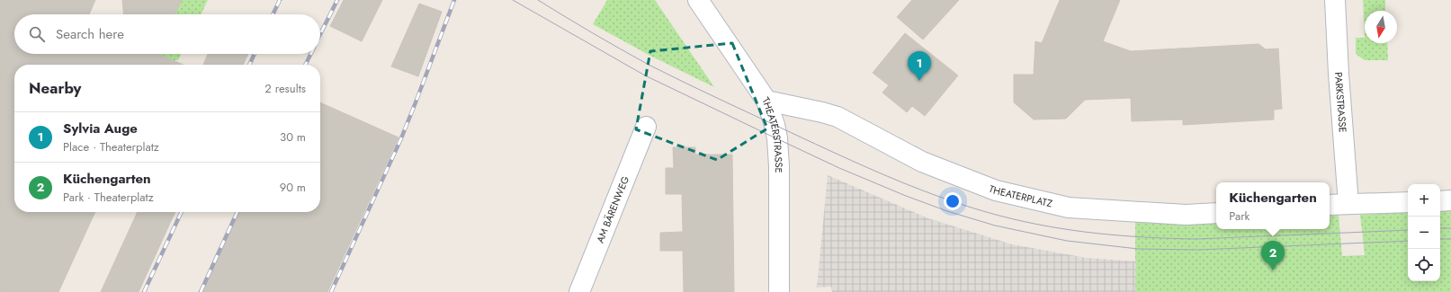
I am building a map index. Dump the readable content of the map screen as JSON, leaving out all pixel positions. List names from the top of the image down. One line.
{"streets":{"street":["PARKSTRASSE","THEATERSTRASSE","THEATERPLATZ","AM BÄRENWEG"]},"crossings":[["THEATERSTRASSE","THEATERPLATZ"]],"north":"bottom","page":{"search":"Search here","pins":["1","2"],"heading":["Nearby","2 results"],"list":[{"mark":"1","name":"Sylvia Auge","note":"Place · Theaterplatz","value":"30 m"},{"mark":"2","name":"Küchengarten","note":"Park · Theaterplatz","value":"90 m"}],"popup":["Küchengarten","Park"],"map_buttons":["+","−"]}}
